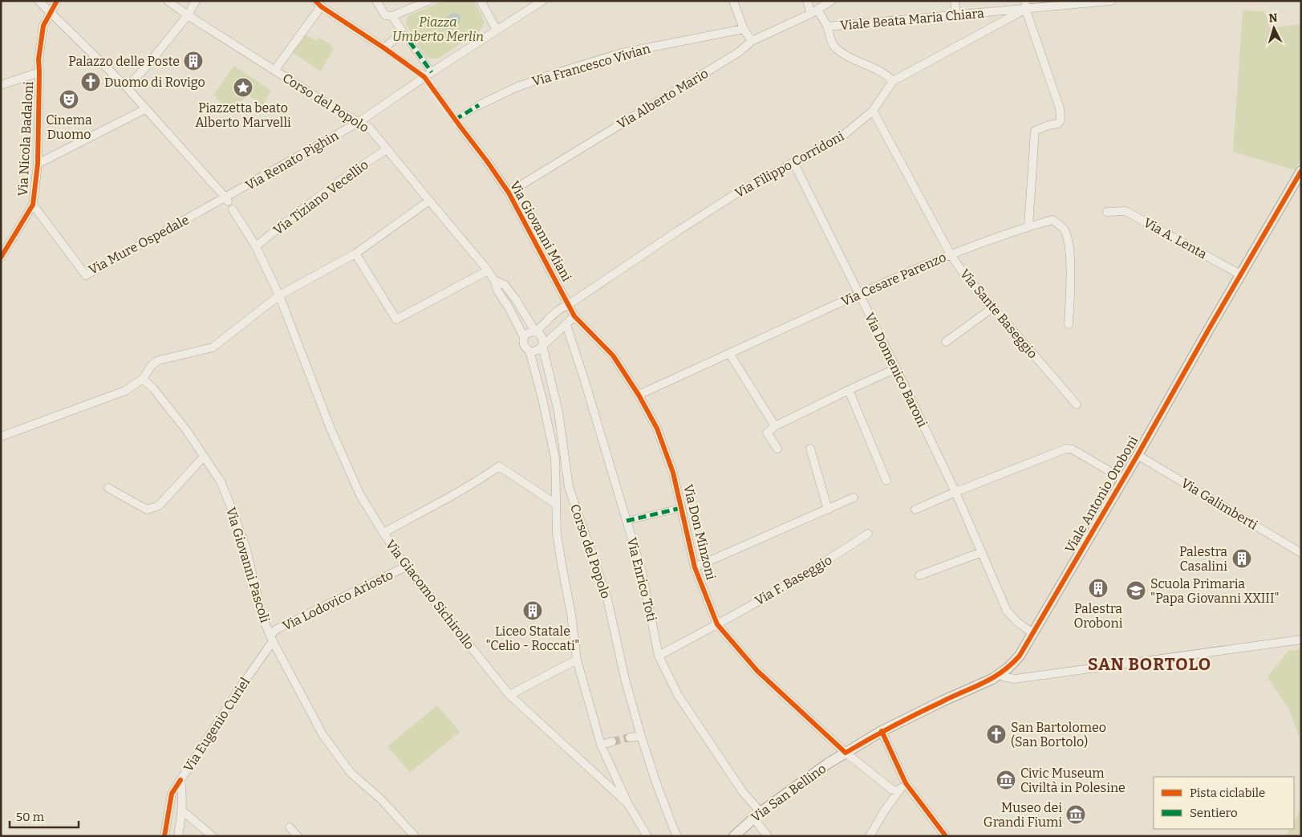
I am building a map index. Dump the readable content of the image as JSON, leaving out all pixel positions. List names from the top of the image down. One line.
{"streets":{"street":["Viale Beata Maria Chiara","Via Francesco Vivian","Via Alberto Mario","Corso del Popolo","Via Nicola Badaloni","Via Renato Pighin","Via Filippo Corridoni","Via Tiziano Vecellio","Via Giovanni Miani","Via A. Lenta","Via Mure Ospedale","Via Cesare Parenzo","Via Sante Baseggio","Via Domenico Baroni","Viale Antonio Oroboni","Via Galimberti","Via Don Minzoni","Via Giovanni Pascoli","Via Enrico Toti","Via F. Baseggio","Via Giacomo Sichirollo","Via Lodovico Ariosto","Via Eugenio Curiel","Via San Bellino"]},"crossings":[["Viale Beata Maria Chiara","Via Alberto Mario"],["Viale Beata Maria Chiara","Via Filippo Corridoni"],["Via Francesco Vivian","Via Giovanni Miani"],["Via Alberto Mario","Via Giovanni Miani"],["Corso del Popolo","Via Renato Pighin"],["Corso del Popolo","Via Filippo Corridoni"],["Corso del Popolo","Via Tiziano Vecellio"],["Corso del Popolo","Via Giacomo Sichirollo"],["Via Nicola Badaloni","Via Mure Ospedale"],["Via Renato Pighin","Via Mure Ospedale"],["Via Filippo Corridoni","Via Giovanni Miani"],["Via Filippo Corridoni","Via Sante Baseggio"],["Via Filippo Corridoni","Via Domenico Baroni"],["Via Tiziano Vecellio","Via Giacomo Sichirollo"],["Via Giovanni Miani","Via Don Minzoni"],["Via A. Lenta","Viale Antonio Oroboni"],["Via Cesare Parenzo","Via Sante Baseggio"],["Via Cesare Parenzo","Via Domenico Baroni"],["Via Cesare Parenzo","Via Don Minzoni"],["Via Domenico Baroni","Viale Antonio Oroboni"],["Viale Antonio Oroboni","Via Galimberti"],["Viale Antonio Oroboni","Via Don Minzoni"],["Viale Antonio Oroboni","Via San Bellino"],["Via Don Minzoni","Via F. Baseggio"],["Via Don Minzoni","Via San Bellino"],["Via Giovanni Pascoli","Via Lodovico Ariosto"],["Via Giovanni Pascoli","Via Eugenio Curiel"],["Via Enrico Toti","Via F. Baseggio"],["Via Enrico Toti","Via San Bellino"],["Via Giacomo Sichirollo","Via Lodovico Ariosto"],["Via Lodovico Ariosto","Via Eugenio Curiel"]],"districts":["SAN BORTOLO"],"parks":["Piazza Umberto Merlin"],"places":{"building":["Palazzo delle Poste","Palestra Casalini","Palestra Oroboni","Liceo Statale \"Celio - Roccati\""],"church":["Duomo di Rovigo","San Bartolomeo (San Bortolo)"],"place":["Piazzetta beato Alberto Marvelli"],"theatre":["Cinema Duomo"],"school or university":["Scuola Primaria \"Papa Giovanni XXIII\""],"museum":["Civic Museum Civiltà in Polesine","Museo dei Grandi Fiumi"]},"legend":["Pista ciclabile","Sentiero"],"scale_bar":"50 m","north":"top"}
